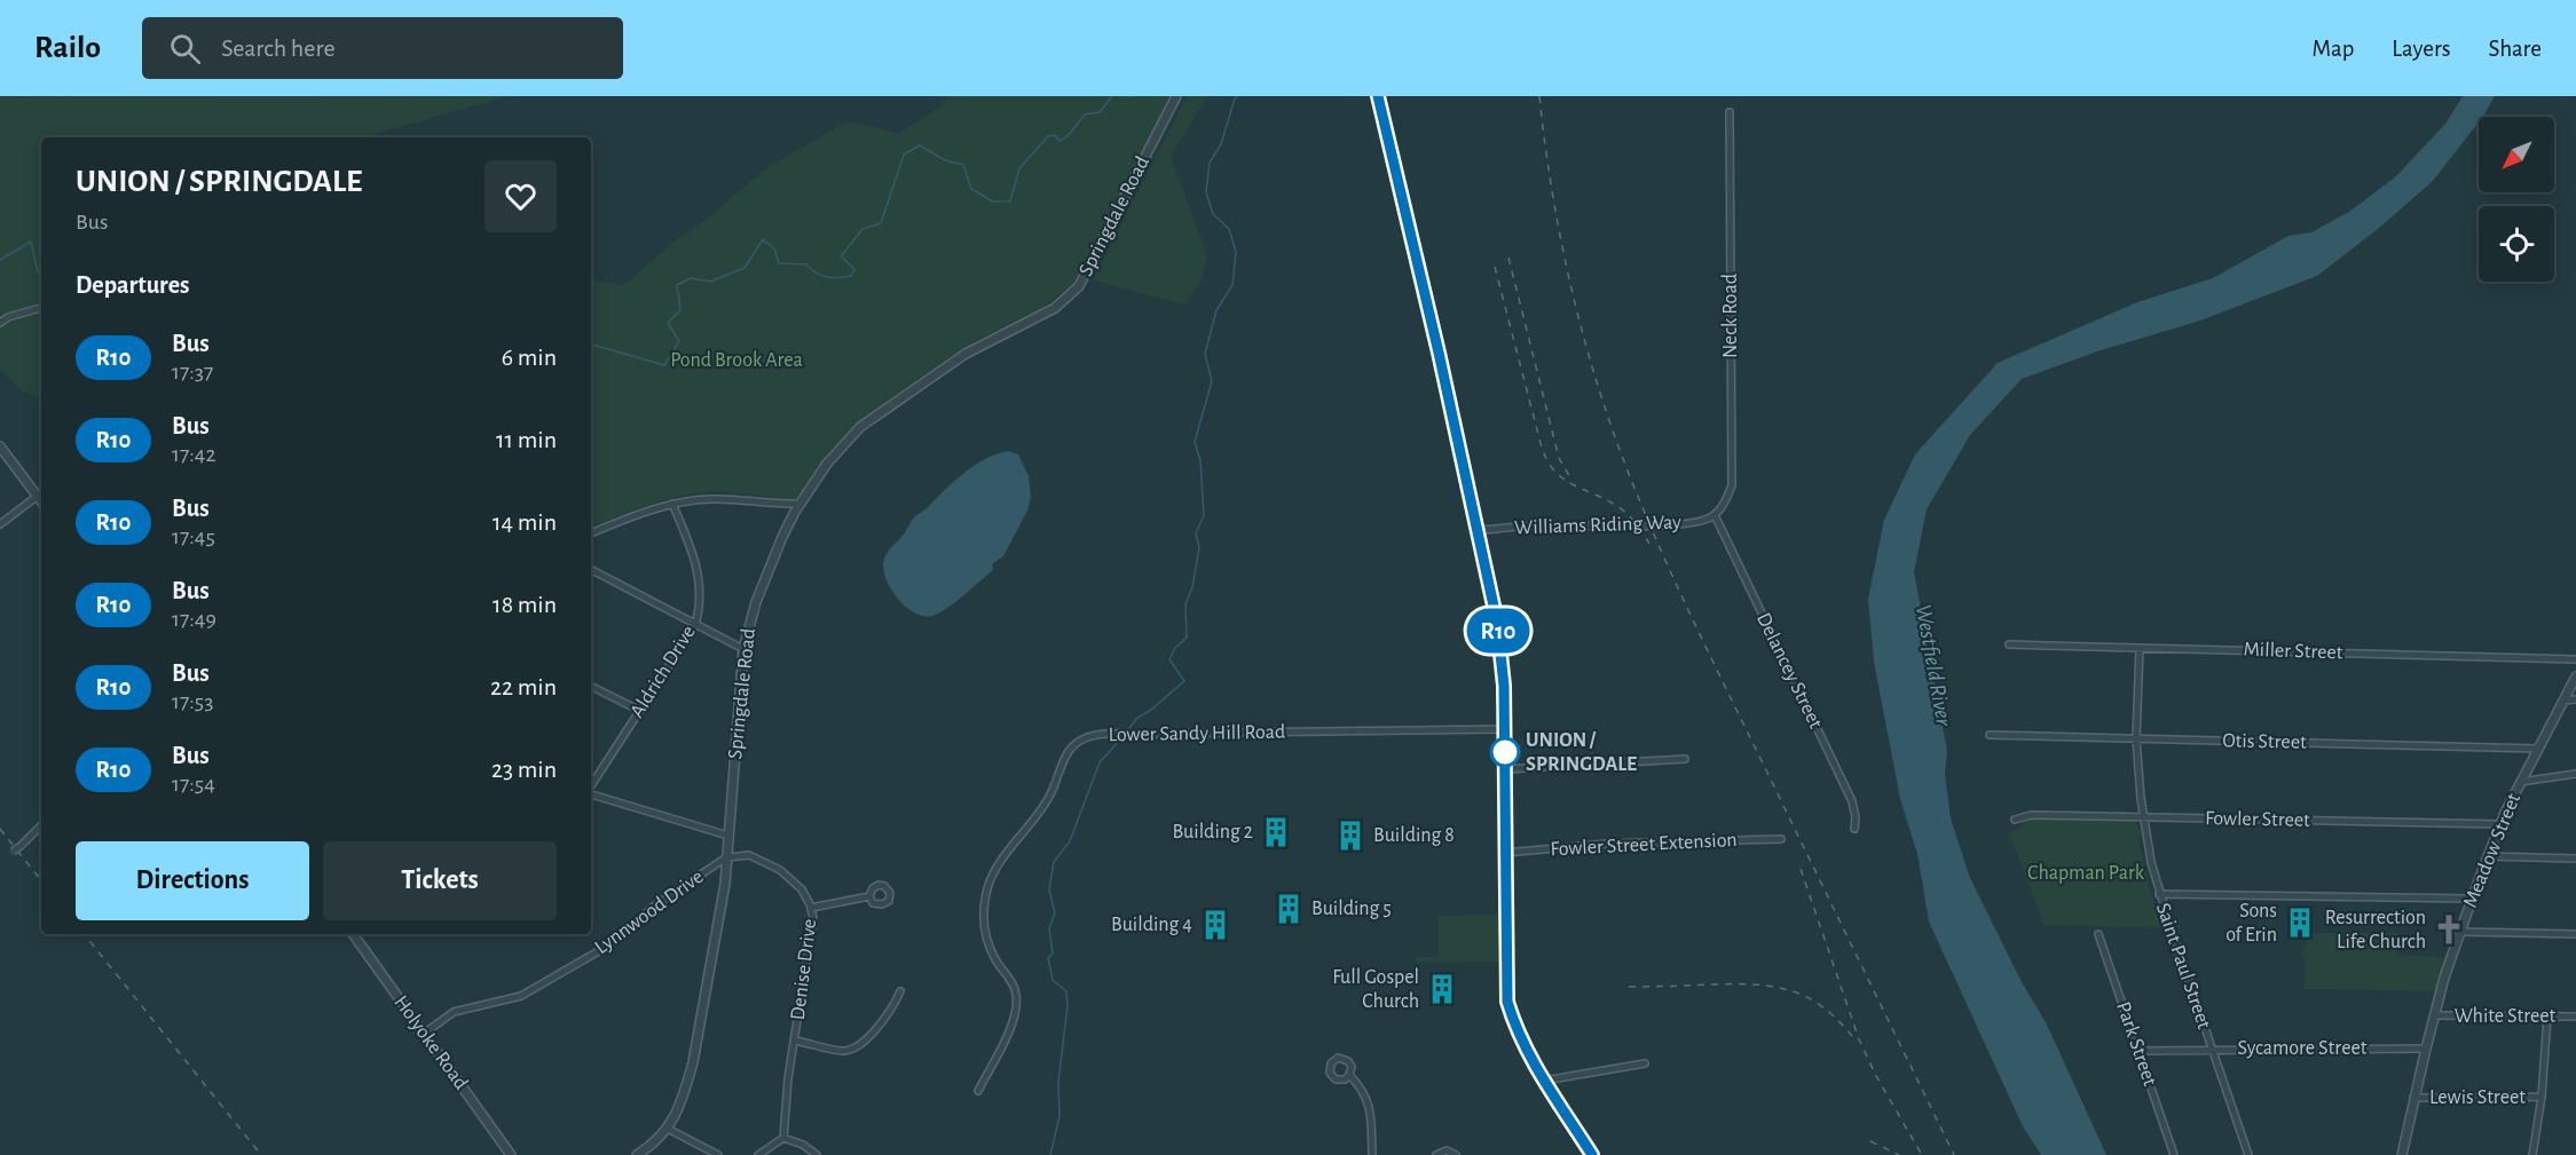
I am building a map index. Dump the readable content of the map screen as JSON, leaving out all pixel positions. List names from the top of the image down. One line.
{"streets":{"street":["Springdale Road","Neck Road","Williams Riding Way","Miller Street","Delancey Street","Aldrich Drive","Lower Sandy Hill Road","Otis Street","Fowler Street","Fowler Street Extension","Meadow Street","Lynnwood Drive","Saint Paul Street","Denise Drive","White Street","Holyoke Road","Park Street","Sycamore Street","Lewis Street"]},"crossings":[["Springdale Road","Lynnwood Drive"],["Springdale Road","Denise Drive"],["Neck Road","Williams Riding Way"],["Neck Road","Delancey Street"],["Williams Riding Way","Delancey Street"],["Miller Street","Saint Paul Street"],["Otis Street","Meadow Street"],["Otis Street","Saint Paul Street"],["Fowler Street","Meadow Street"],["Fowler Street","Saint Paul Street"],["Meadow Street","White Street"],["Meadow Street","Sycamore Street"],["Meadow Street","Lewis Street"],["Lynnwood Drive","Denise Drive"],["Lynnwood Drive","Holyoke Road"],["Saint Paul Street","Sycamore Street"],["Park Street","Sycamore Street"]],"water":["Westfield River"],"parks":["Pond Brook Area","Chapman Park"],"places":{"other":["UNION / SPRINGDALE"],"building":["Building 2","Building 8","Building 5","Sons of Erin","Building 4","Full Gospel Church"],"church":["Resurrection Life Church"]},"lines":["bus line R10"],"north":"bottom left","page":{"header":"Railo","search":"Search here","nav":["Map","Layers","Share"],"on_map":"R10","heading":[["UNION / SPRINGDALE","Bus"],"Departures"],"list":[{"mark":"R10","name":"Bus","note":"17:37","value":"6 min"},{"mark":"R10","name":"Bus","note":"17:42","value":"11 min"},{"mark":"R10","name":"Bus","note":"17:45","value":"14 min"},{"mark":"R10","name":"Bus","note":"17:49","value":"18 min"},{"mark":"R10","name":"Bus","note":"17:53","value":"22 min"},{"mark":"R10","name":"Bus","note":"17:54","value":"23 min"}],"buttons":["Directions","Tickets"]}}
